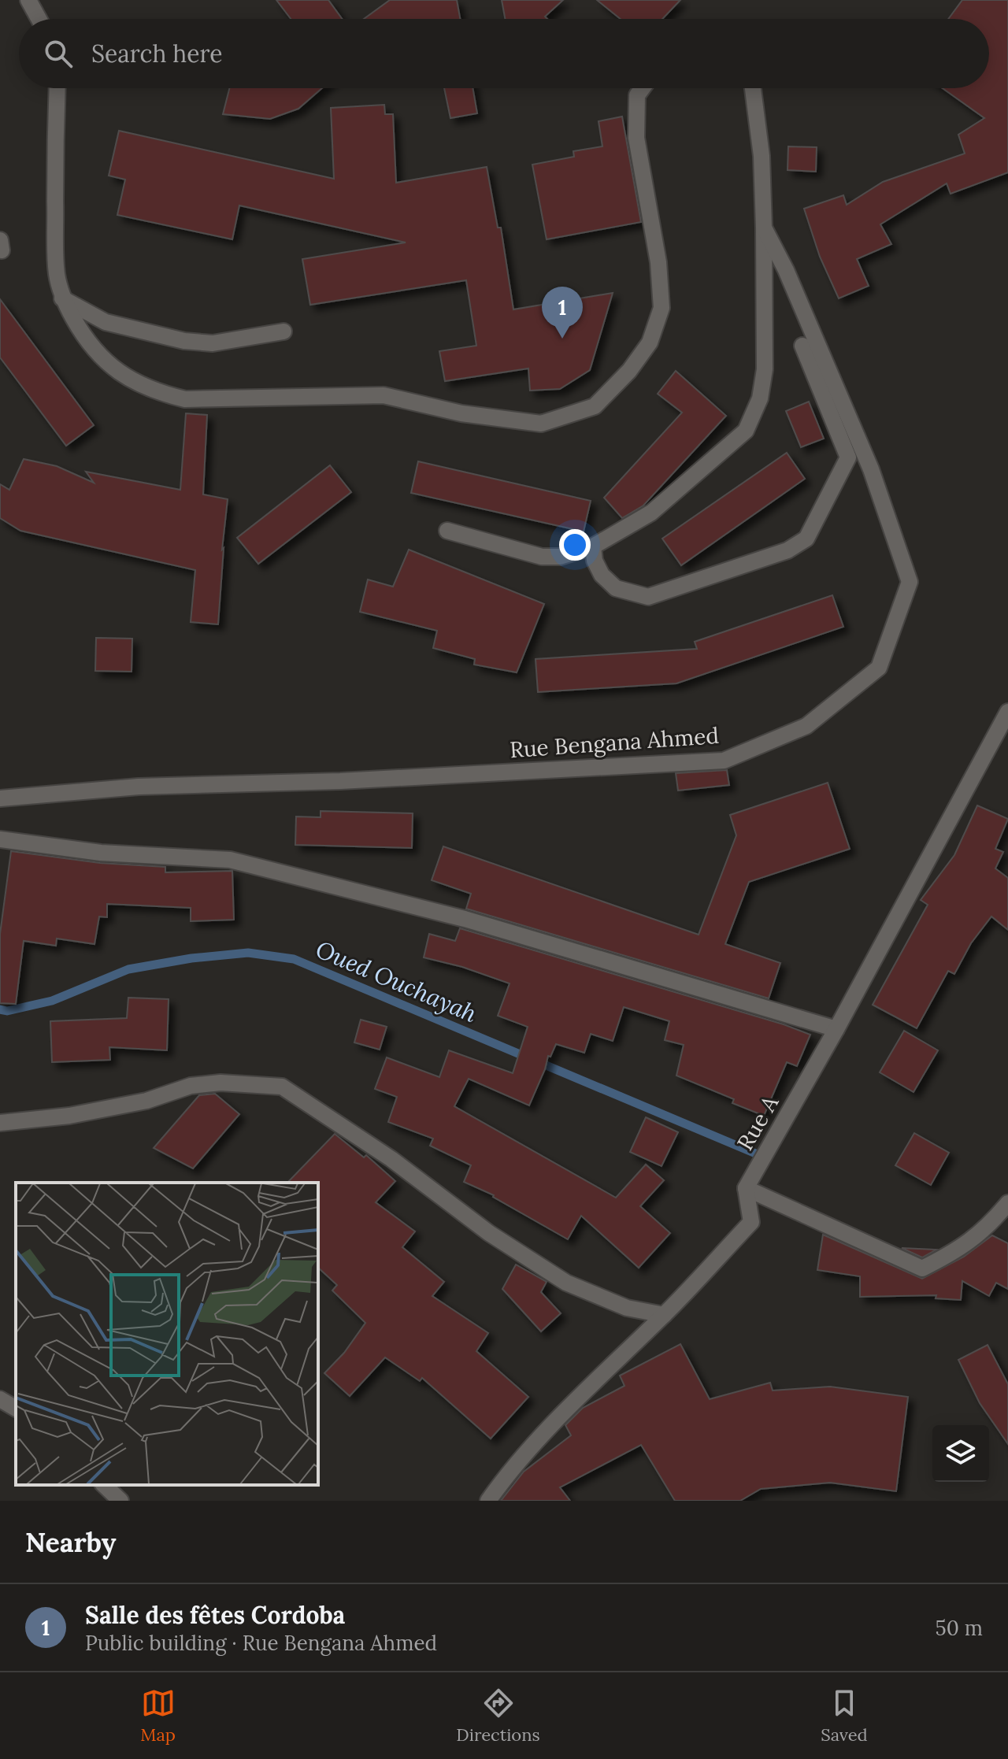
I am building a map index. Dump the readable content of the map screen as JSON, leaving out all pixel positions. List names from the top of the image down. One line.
{"streets":{"street":["Rue Bengana Ahmed","Rue A"]},"water":["Oued Ouchayah"],"page":{"search":"Search here","pins":"1","heading":"Nearby","list":[{"mark":"1","name":"Salle des fêtes Cordoba","note":"Public building · Rue Bengana Ahmed","value":"50 m"}],"nav":["Map","Directions","Saved"]}}
